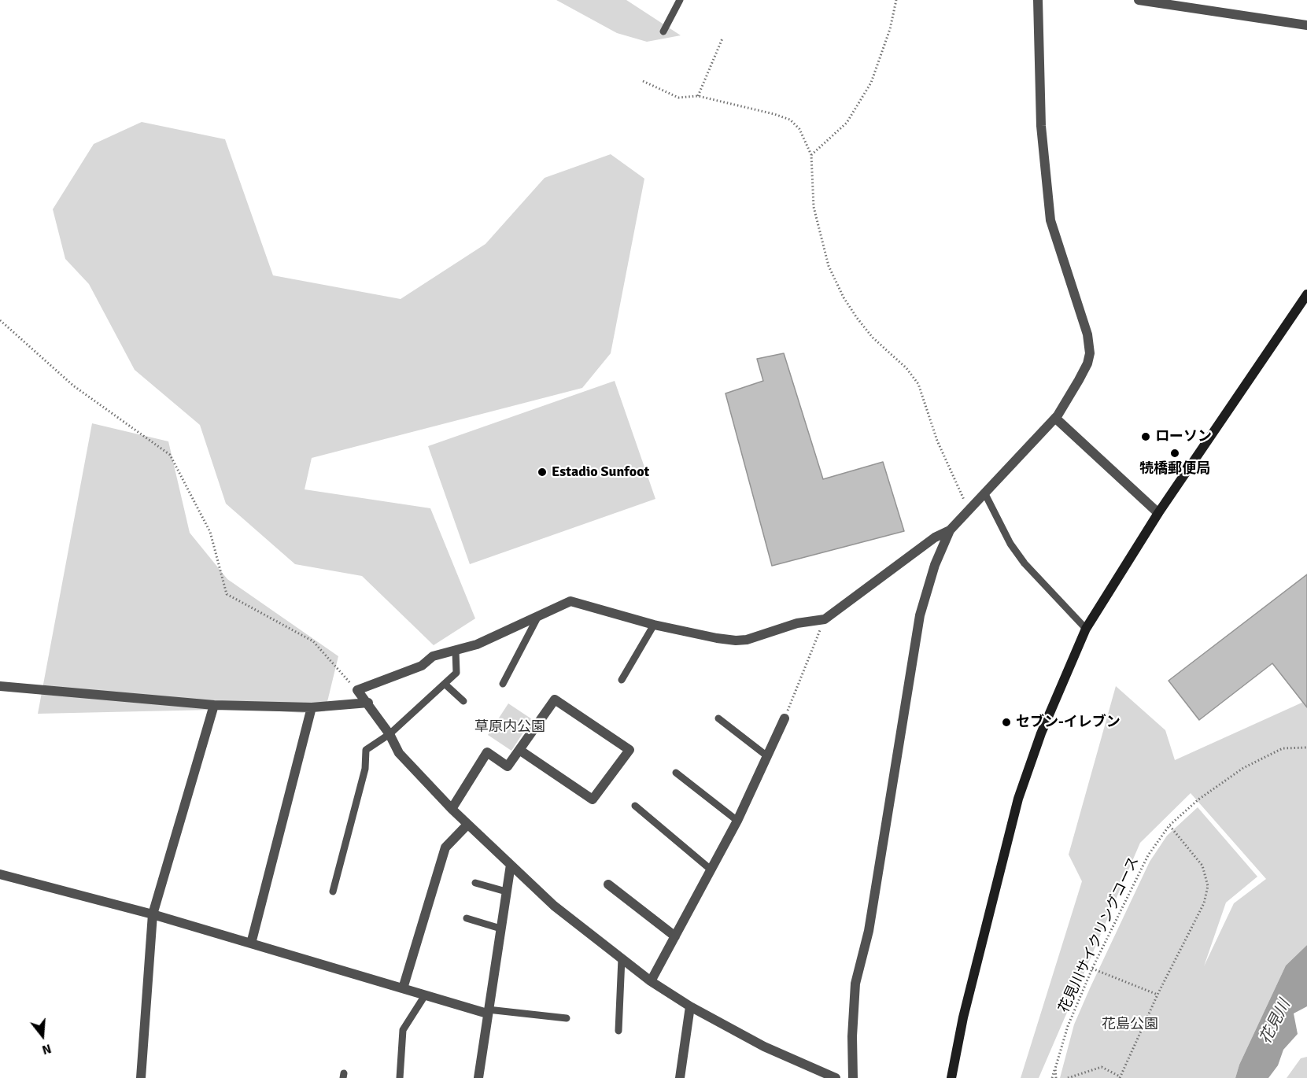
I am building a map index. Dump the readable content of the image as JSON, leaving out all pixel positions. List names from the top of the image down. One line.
{"streets":{"path":["花見川サイクリングコース"]},"water":["花見川"],"parks":["草原内公園","花島公園"],"places":["ローソン","㸿橋郵便局","Estadio Sunfoot","セブン-イレブン"],"north":"bottom"}
